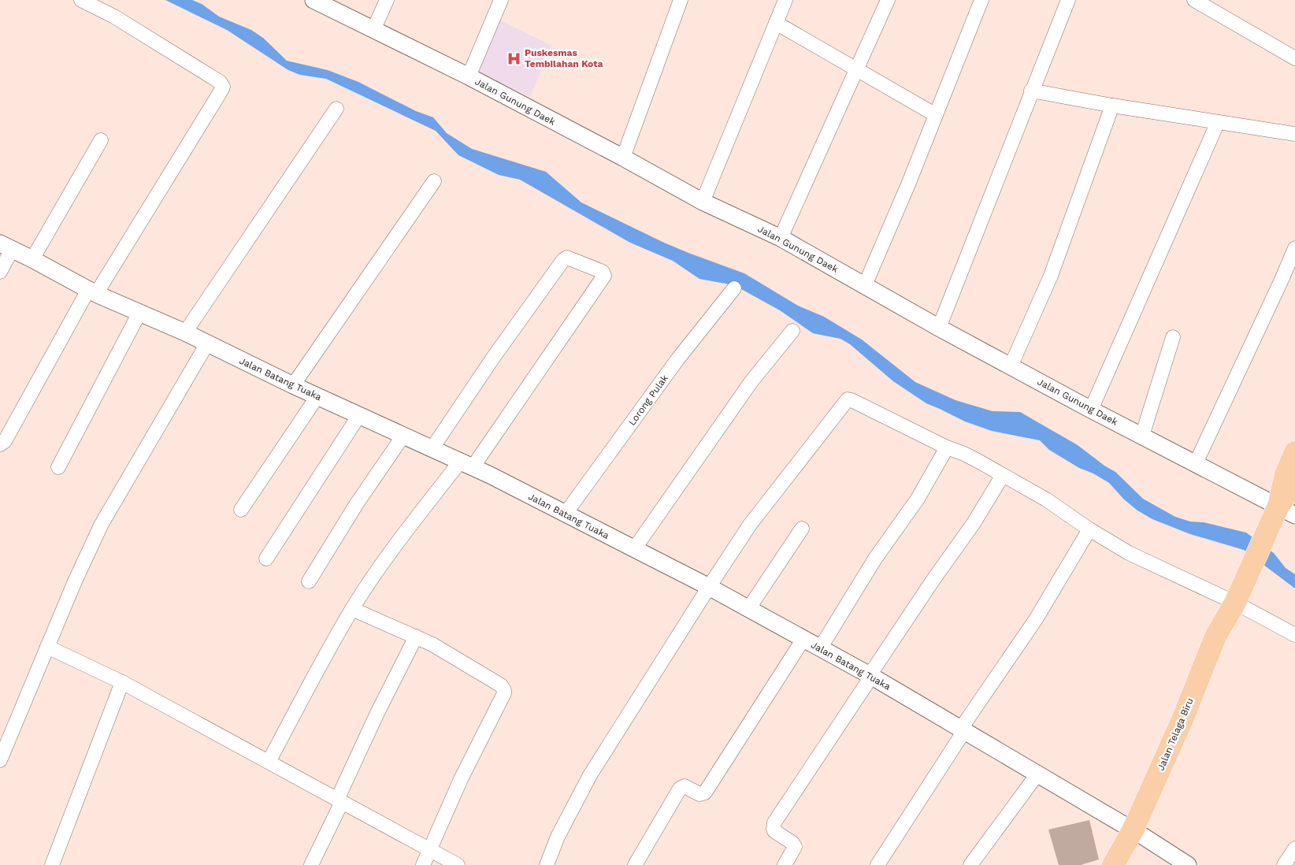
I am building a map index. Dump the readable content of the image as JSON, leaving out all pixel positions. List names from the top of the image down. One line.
{"streets":{"highway":["Jalan Telaga Biru"],"street":["Jalan Gunung Daek","Jalan Batang Tuaka","Lorong Pulak"]},"crossings":[["Jalan Gunung Daek","Jalan Telaga Biru"],["Jalan Batang Tuaka","Lorong Pulak"],["Jalan Batang Tuaka","Jalan Telaga Biru"]],"places":{"hospital":["Puskesmas Tembilahan Kota"]}}
